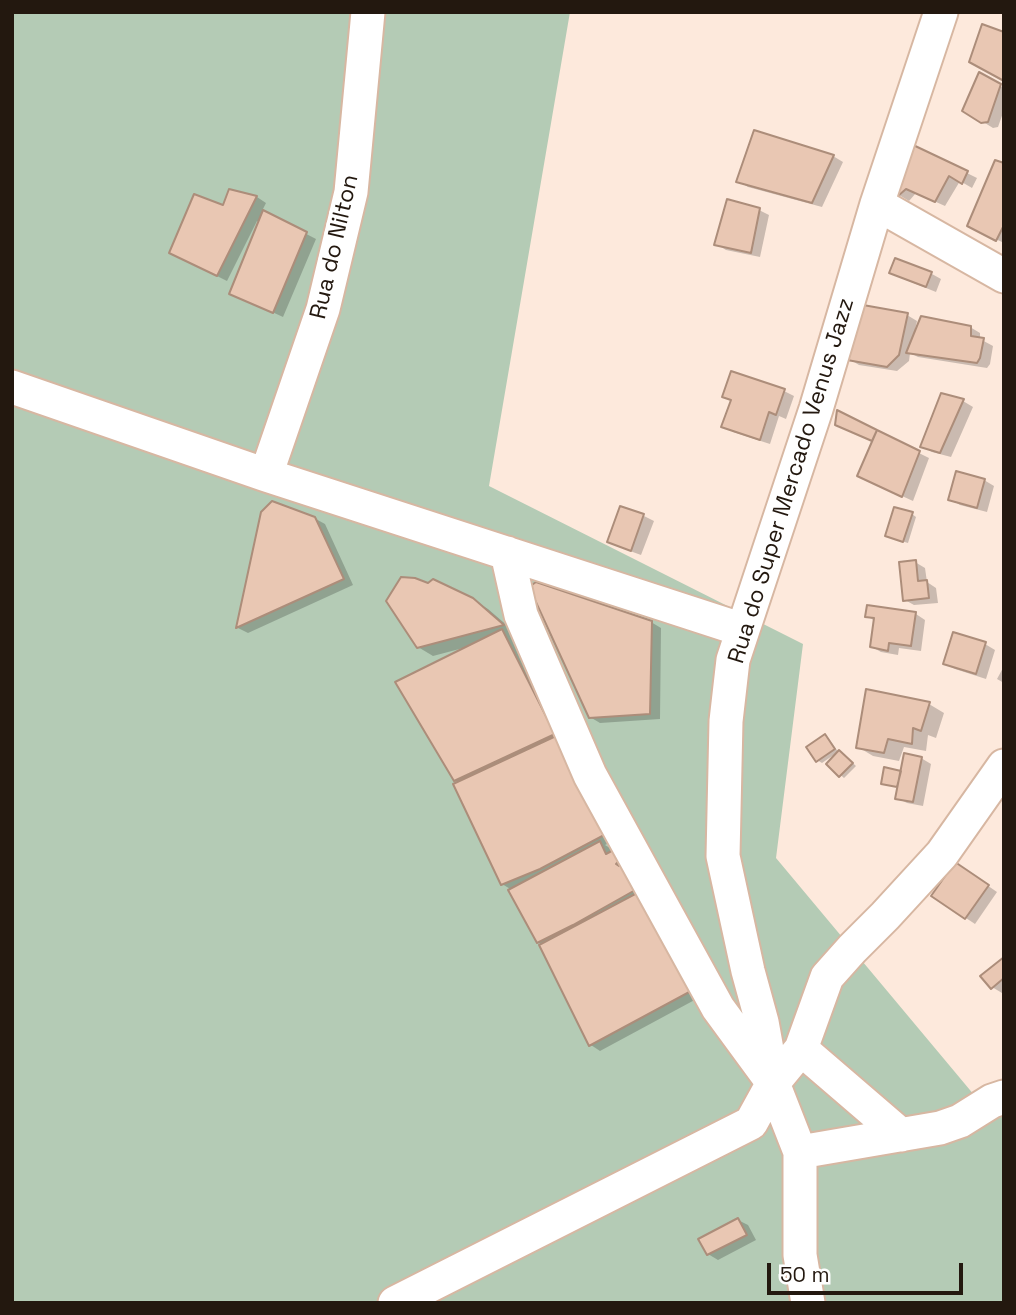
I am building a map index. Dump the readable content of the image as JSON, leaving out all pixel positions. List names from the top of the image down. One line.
{"streets":{"street":["Rua do Nilton","Rua do Super Mercado Venus Jazz"]},"scale_bar":"50 m"}
